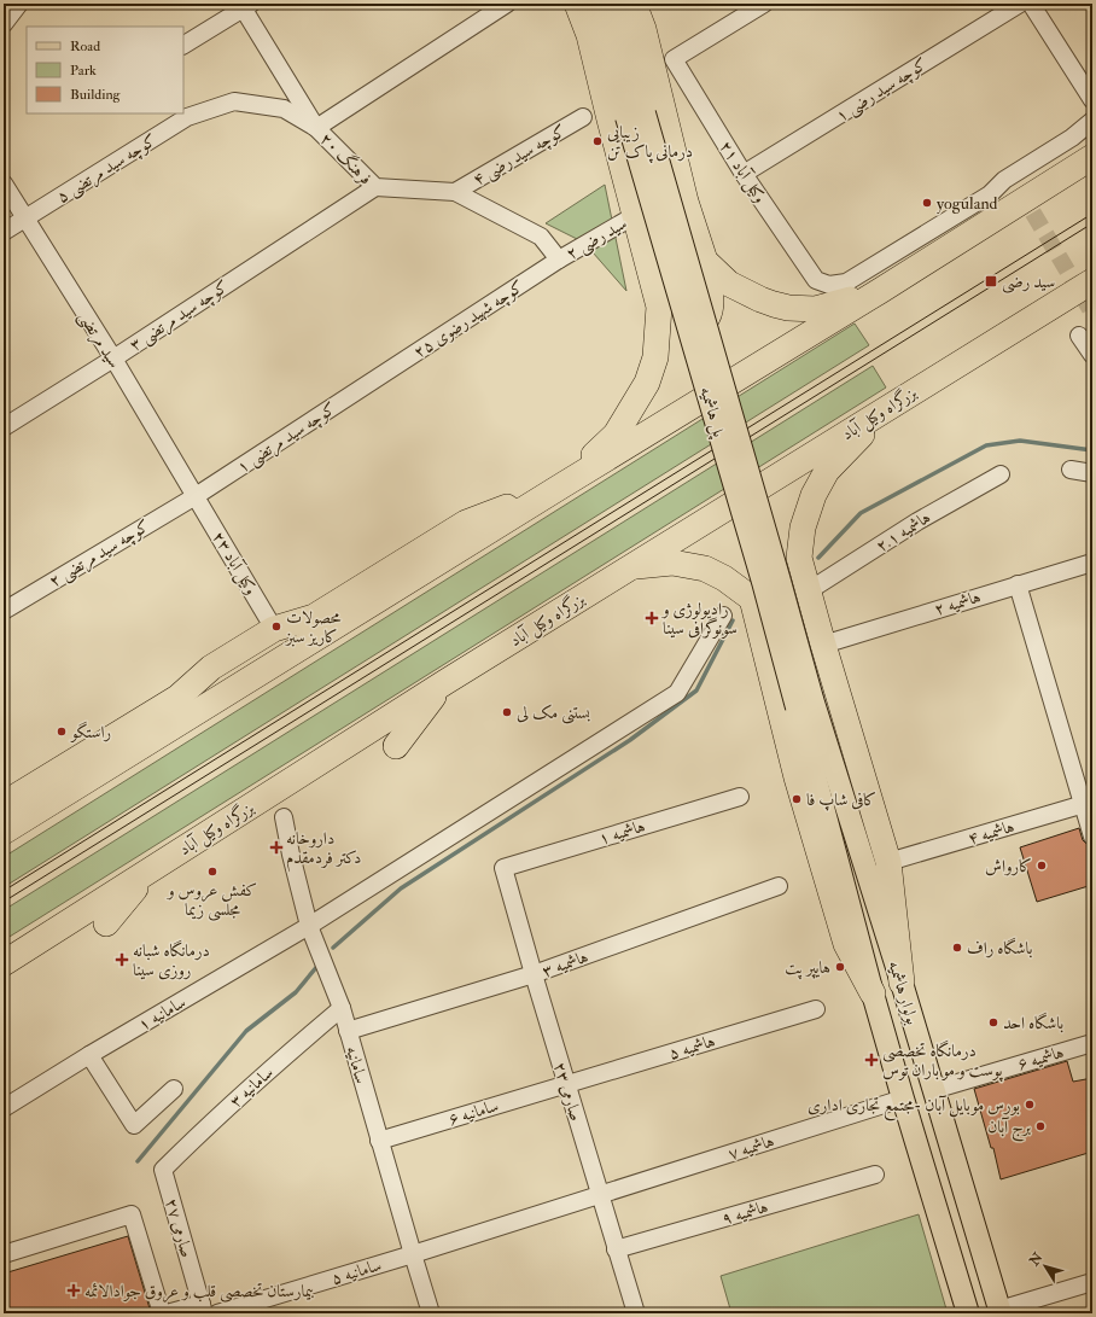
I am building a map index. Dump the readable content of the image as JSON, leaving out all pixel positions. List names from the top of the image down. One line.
{"streets":{"highway":["بزرگراه وکیل آباد"],"main road":["پل هاشمیه","بولوار هاشمیه"],"street":["کوچه سید رضی ۱","کوچه سید رضی ۴","فرهنگ ۲۰","کوچه سید مرتضی ۵","۲۱ وکیل آباد","سید رضی ۲","کوچه سید مرتضی ۳","کوچه شهید رضوی ۲۵","سید مرتضی","کوچه سید مرتضی ۱","هاشمیه ۲.۱","کوچه سید مرتضی ۲","۲۳ وکیل آباد","هاشمیه ۲","هاشمیه ۱","هاشمیه ۴","هاشمیه ۳","سامانیه ۱","هاشمیه ۵","هاشمیه ۶","سامانیه","سامانیه ۳","صارمی ۲۳","سامانیه ۶","هاشمیه ۷","هاشمیه ۹","صارمی ۲۷","سامانیه ۵"]},"crossings":[["کوچه سید رضی ۱","۲۱ وکیل آباد"],["کوچه سید رضی ۴","فرهنگ ۲۰"],["فرهنگ ۲۰","کوچه سید مرتضی ۵"],["فرهنگ ۲۰","سید رضی ۲"],["فرهنگ ۲۰","کوچه سید مرتضی ۳"],["فرهنگ ۲۰","کوچه شهید رضوی ۲۵"],["کوچه سید مرتضی ۵","سید مرتضی"],["سید رضی ۲","کوچه شهید رضوی ۲۵"],["کوچه سید مرتضی ۳","سید مرتضی"],["کوچه شهید رضوی ۲۵","کوچه سید مرتضی ۱"],["سید مرتضی","کوچه سید مرتضی ۱"],["سید مرتضی","کوچه سید مرتضی ۲"],["سید مرتضی","۲۳ وکیل آباد"],["پل هاشمیه","بولوار هاشمیه"],["کوچه سید مرتضی ۱","کوچه سید مرتضی ۲"],["کوچه سید مرتضی ۱","۲۳ وکیل آباد"],["کوچه سید مرتضی ۲","۲۳ وکیل آباد"],["هاشمیه ۱","صارمی ۲۳"],["هاشمیه ۳","سامانیه"],["هاشمیه ۳","صارمی ۲۳"],["بولوار هاشمیه","هاشمیه ۶"],["بولوار هاشمیه","هاشمیه ۷"],["سامانیه ۱","سامانیه"],["هاشمیه ۵","صارمی ۲۳"],["هاشمیه ۵","سامانیه ۶"],["سامانیه","سامانیه ۳"],["سامانیه","سامانیه ۶"],["سامانیه","هاشمیه ۷"],["سامانیه","سامانیه ۵"],["سامانیه ۳","صارمی ۲۷"],["صارمی ۲۳","سامانیه ۶"],["صارمی ۲۳","هاشمیه ۷"],["صارمی ۲۳","هاشمیه ۹"],["هاشمیه ۷","سامانیه ۵"]],"places":{"other":["زیبایی درمانی پاک تن","yoguland","محصولات کاریز سبز","بستنی مک لی","راستگو","کافی شاپ فا","کارواش","کفش عروس و مجلسی زیما","باشگاه راف","هایپر پت","باشگاه احد","بورس موبایل آبان -مجتمع تجاری اداری","برج آبان"],"transit":["سید رضی"],"health":["رادیولوژی و سونوگرافی سینا","داروخانه دكتر فردمقدم","درمانگاه شبانه روزی سینا","درمانگاه تخصصی پوست و مو باران توس","بیمارستان تخصصی قلب و عروق جوادالائمه"]},"legend":["Road","Park","Building"],"north":"top left"}
